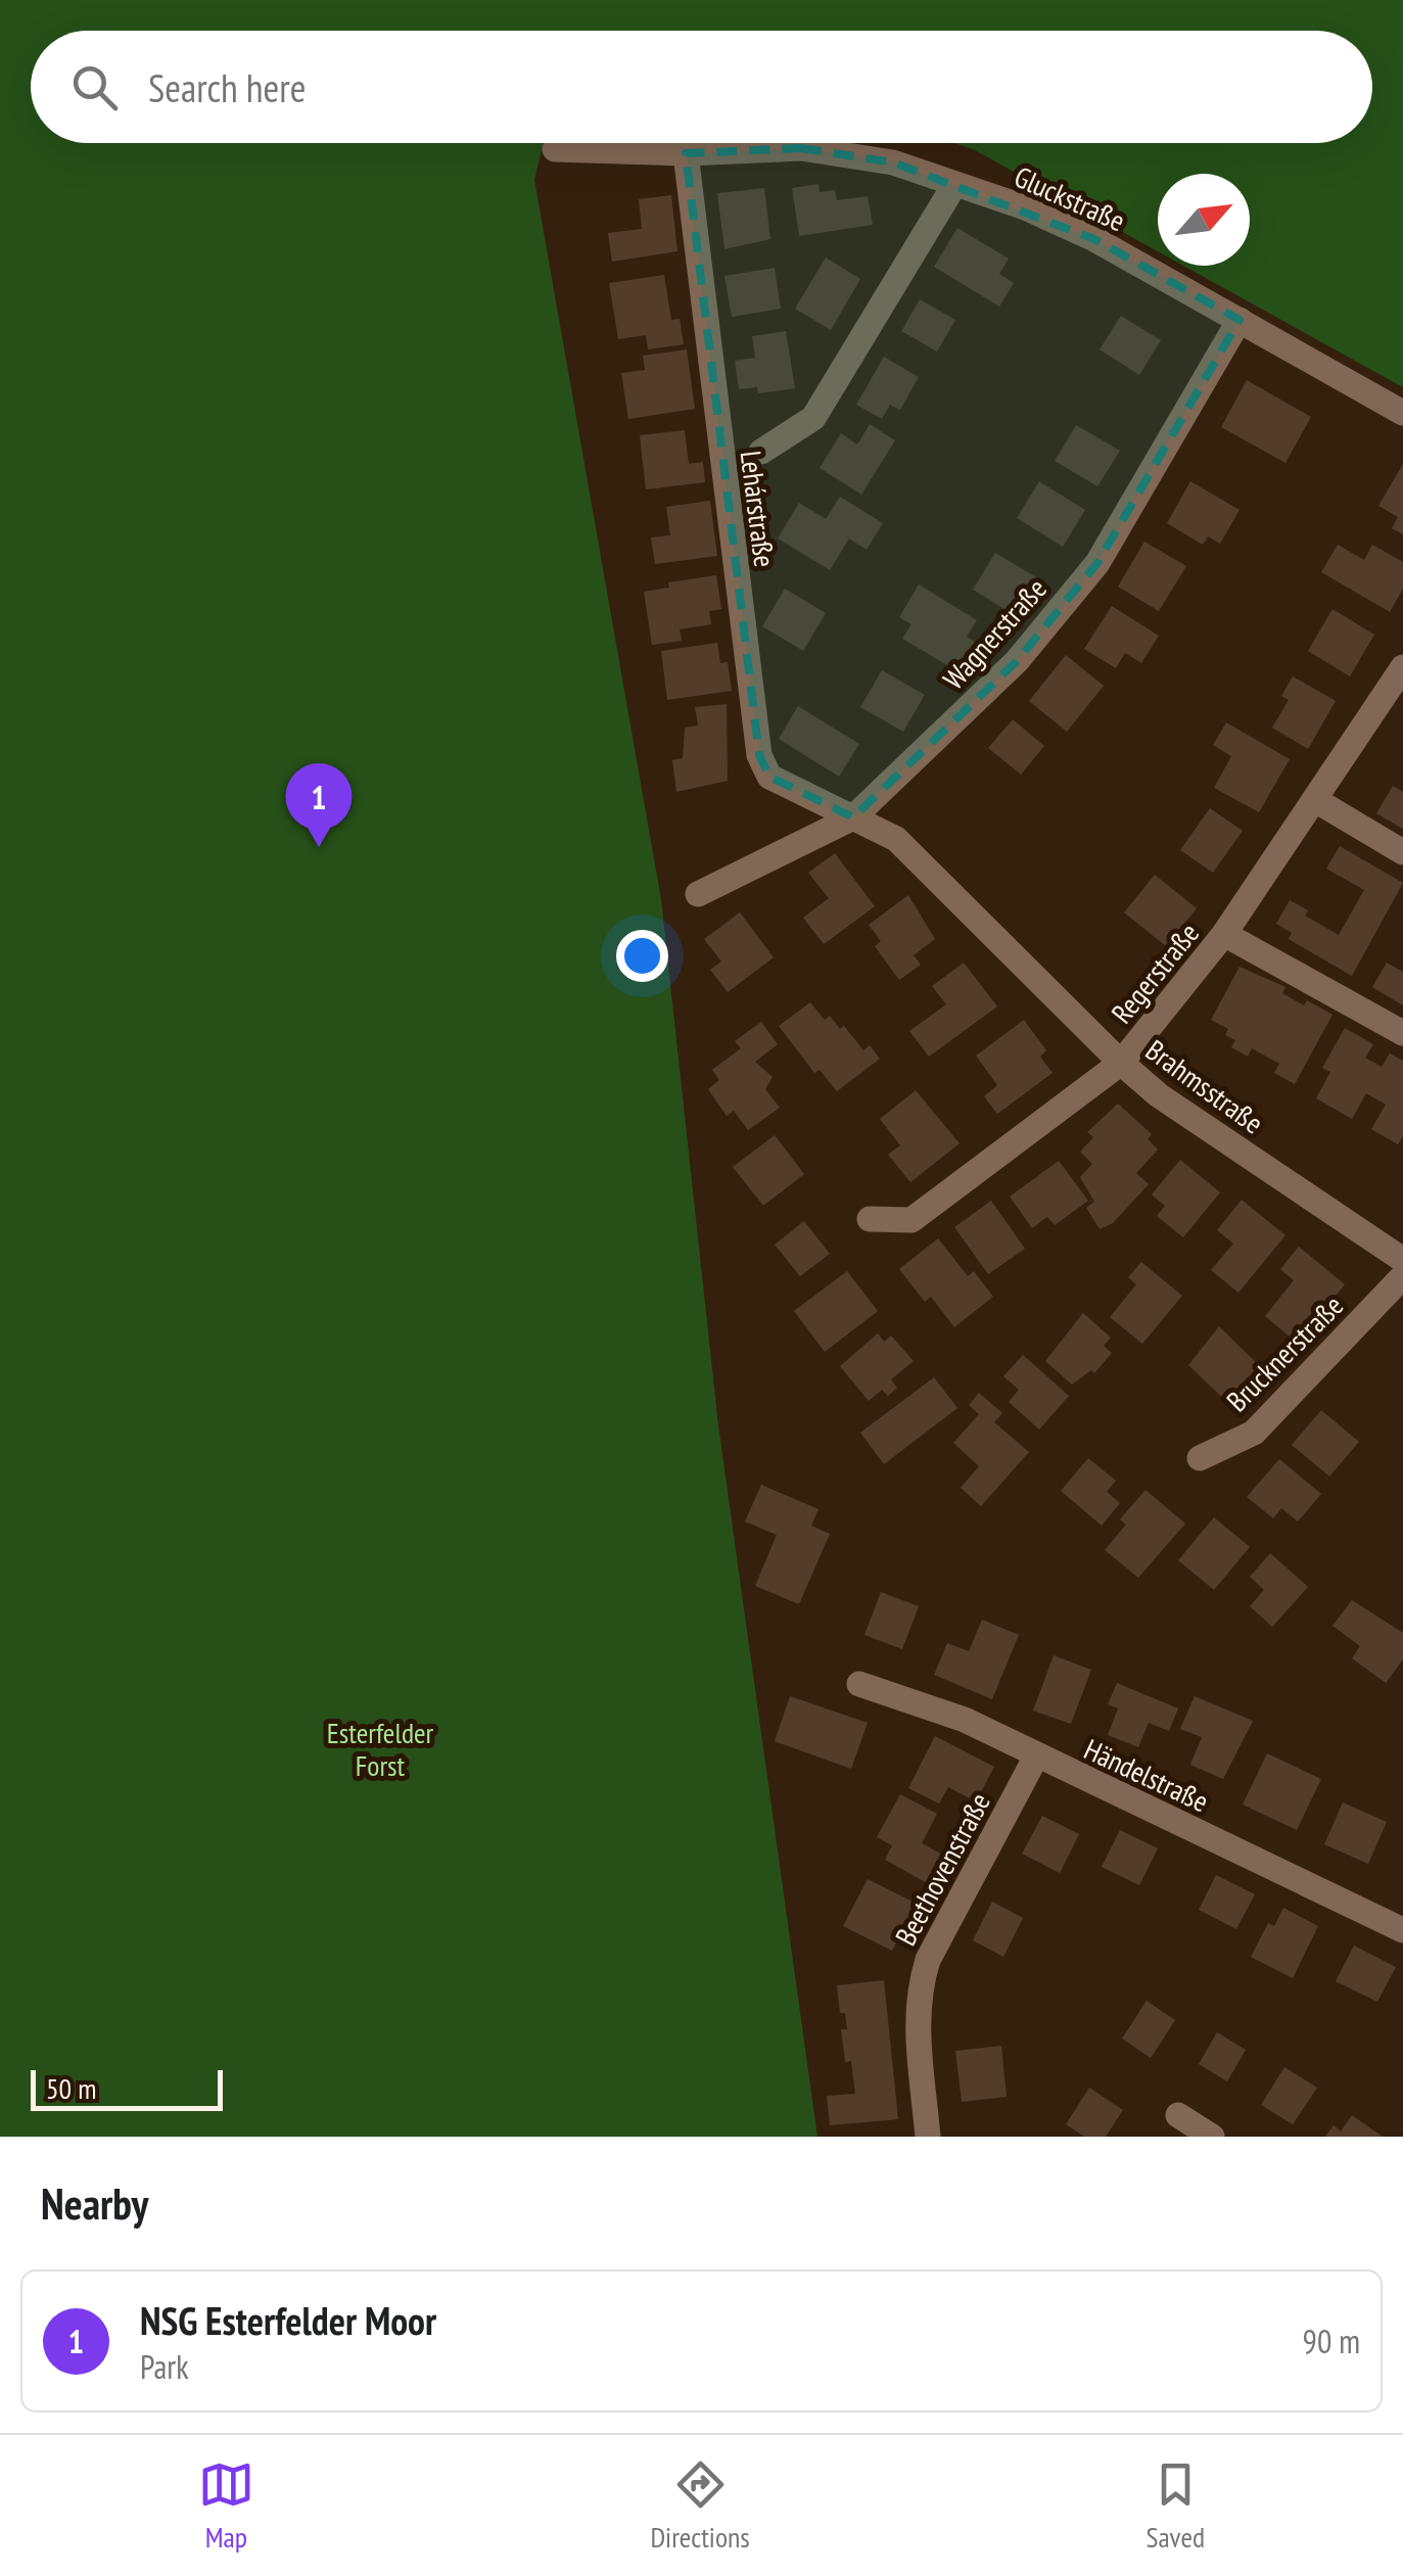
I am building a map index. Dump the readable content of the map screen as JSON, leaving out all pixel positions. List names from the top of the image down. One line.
{"streets":{"street":["Gluckstraße","Lehárstraße","Wagnerstraße","Regerstraße","Brahmsstraße","Brucknerstraße","Händelstraße","Beethovenstraße"]},"crossings":[["Gluckstraße","Lehárstraße"],["Gluckstraße","Wagnerstraße"],["Lehárstraße","Wagnerstraße"],["Lehárstraße","Brahmsstraße"],["Wagnerstraße","Brahmsstraße"],["Regerstraße","Brahmsstraße"],["Händelstraße","Beethovenstraße"]],"parks":["Esterfelder Forst"],"scale_bar":"50 m","north":"top right","page":{"search":"Search here","pins":"1","scale":"50 m","heading":"Nearby","list":[{"mark":"1","name":"NSG Esterfelder Moor","note":"Park","value":"90 m"}],"nav":["Map","Directions","Saved"]}}
